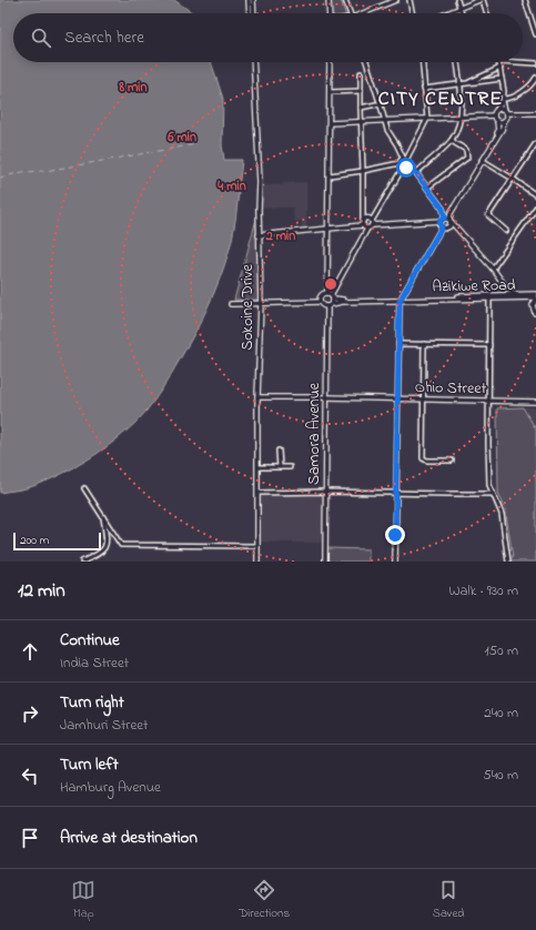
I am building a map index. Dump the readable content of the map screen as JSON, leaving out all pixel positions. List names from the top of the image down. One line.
{"streets":{"street":["Azikiwe Road","Sokoine Drive","Ohio Street","Samora Avenue"]},"crossings":[["Azikiwe Road","Samora Avenue"],["Sokoine Drive","Ohio Street"],["Ohio Street","Samora Avenue"]],"districts":["CITY CENTRE"],"scale_bar":"200 m","page":{"search":"Search here","scale":"200 m","heading":["12 min","Walk · 930 m"],"list":[["Continue","India Street","150 m"],["Turn right","Jamhuri Street","240 m"],["Turn left","Hamburg Avenue","540 m"],"Arrive at destination"],"nav":["Map","Directions","Saved"]},"rings":["8 min","6 min","4 min","2 min"]}
